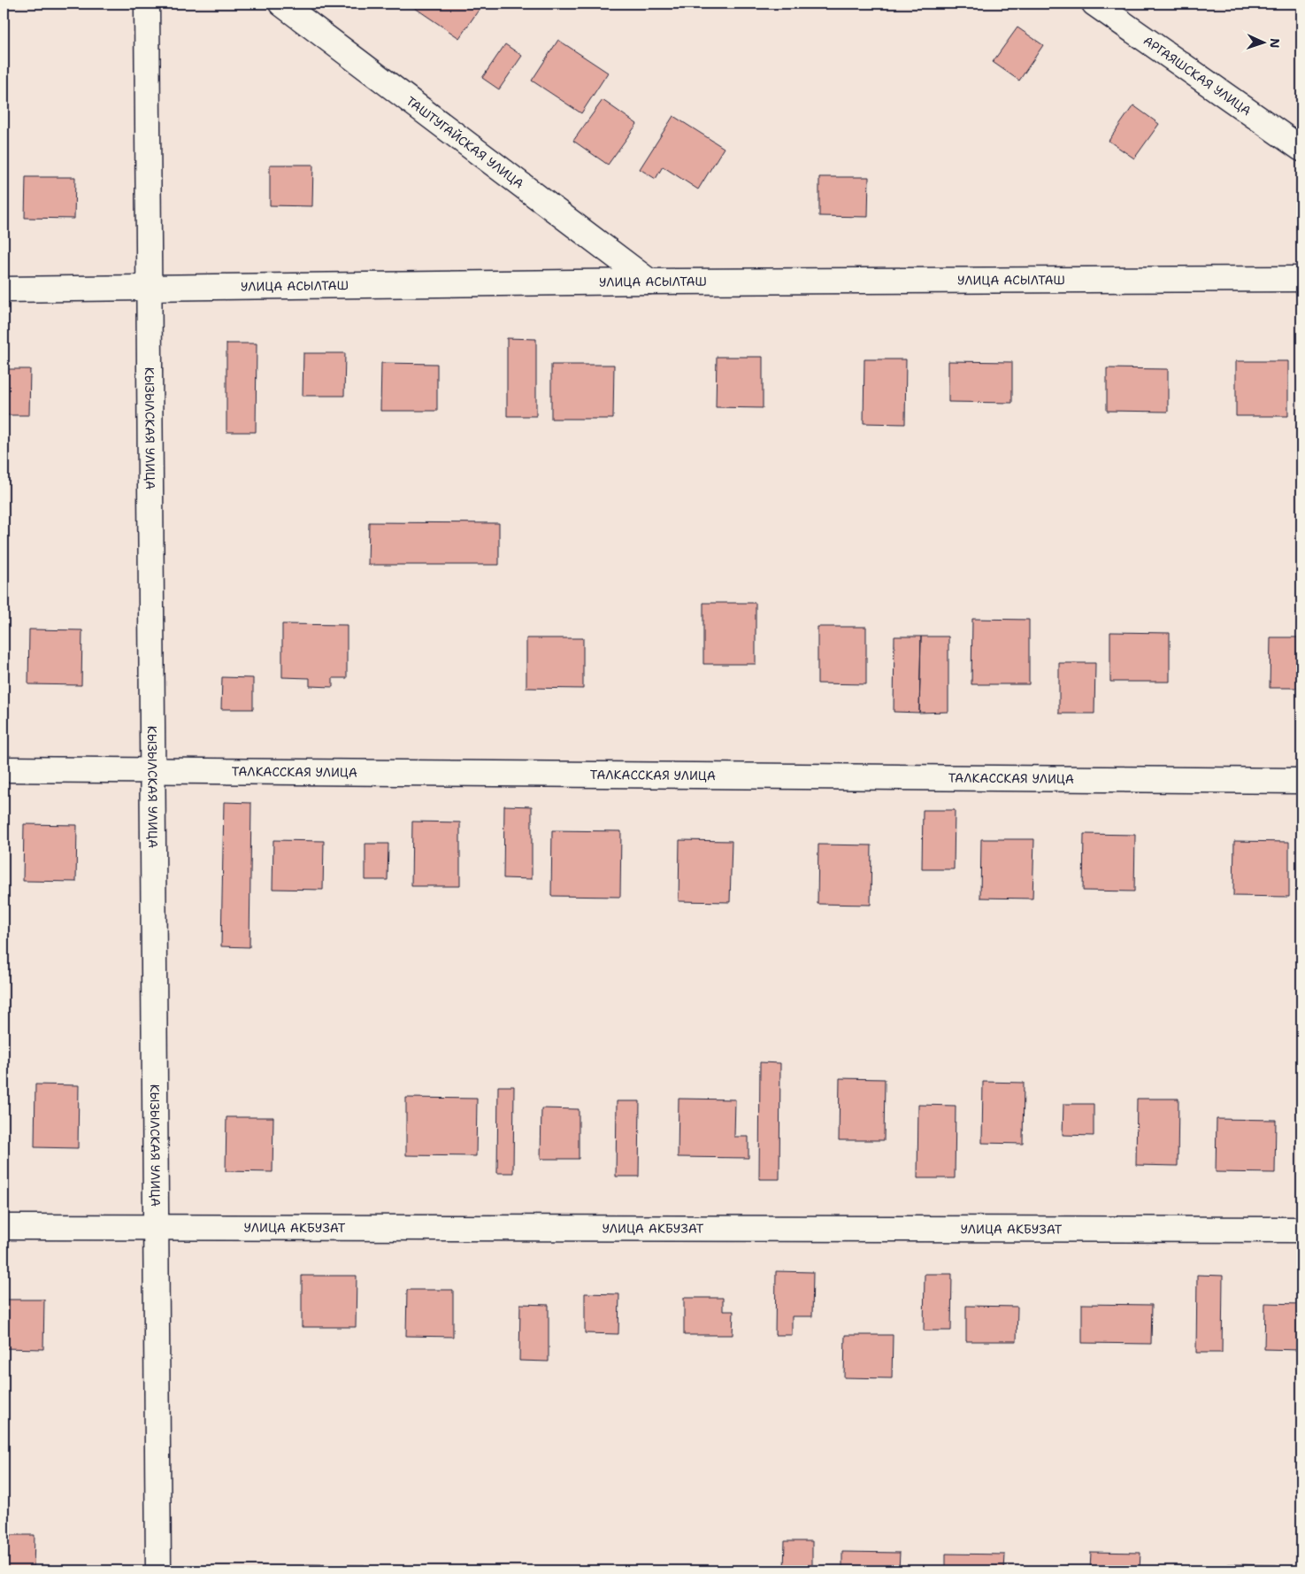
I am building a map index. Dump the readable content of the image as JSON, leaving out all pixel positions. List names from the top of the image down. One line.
{"streets":{"street":["АРГАЯШСКАЯ УЛИЦА","ТАШТУГАЙСКАЯ УЛИЦА","УЛИЦА АСЫЛТАШ","КЫЗЫЛСКАЯ УЛИЦА","ТАЛКАССКАЯ УЛИЦА","УЛИЦА АКБУЗАТ"]},"crossings":[["ТАШТУГАЙСКАЯ УЛИЦА","УЛИЦА АСЫЛТАШ"],["УЛИЦА АСЫЛТАШ","КЫЗЫЛСКАЯ УЛИЦА"],["КЫЗЫЛСКАЯ УЛИЦА","ТАЛКАССКАЯ УЛИЦА"],["КЫЗЫЛСКАЯ УЛИЦА","УЛИЦА АКБУЗАТ"]],"north":"right"}
